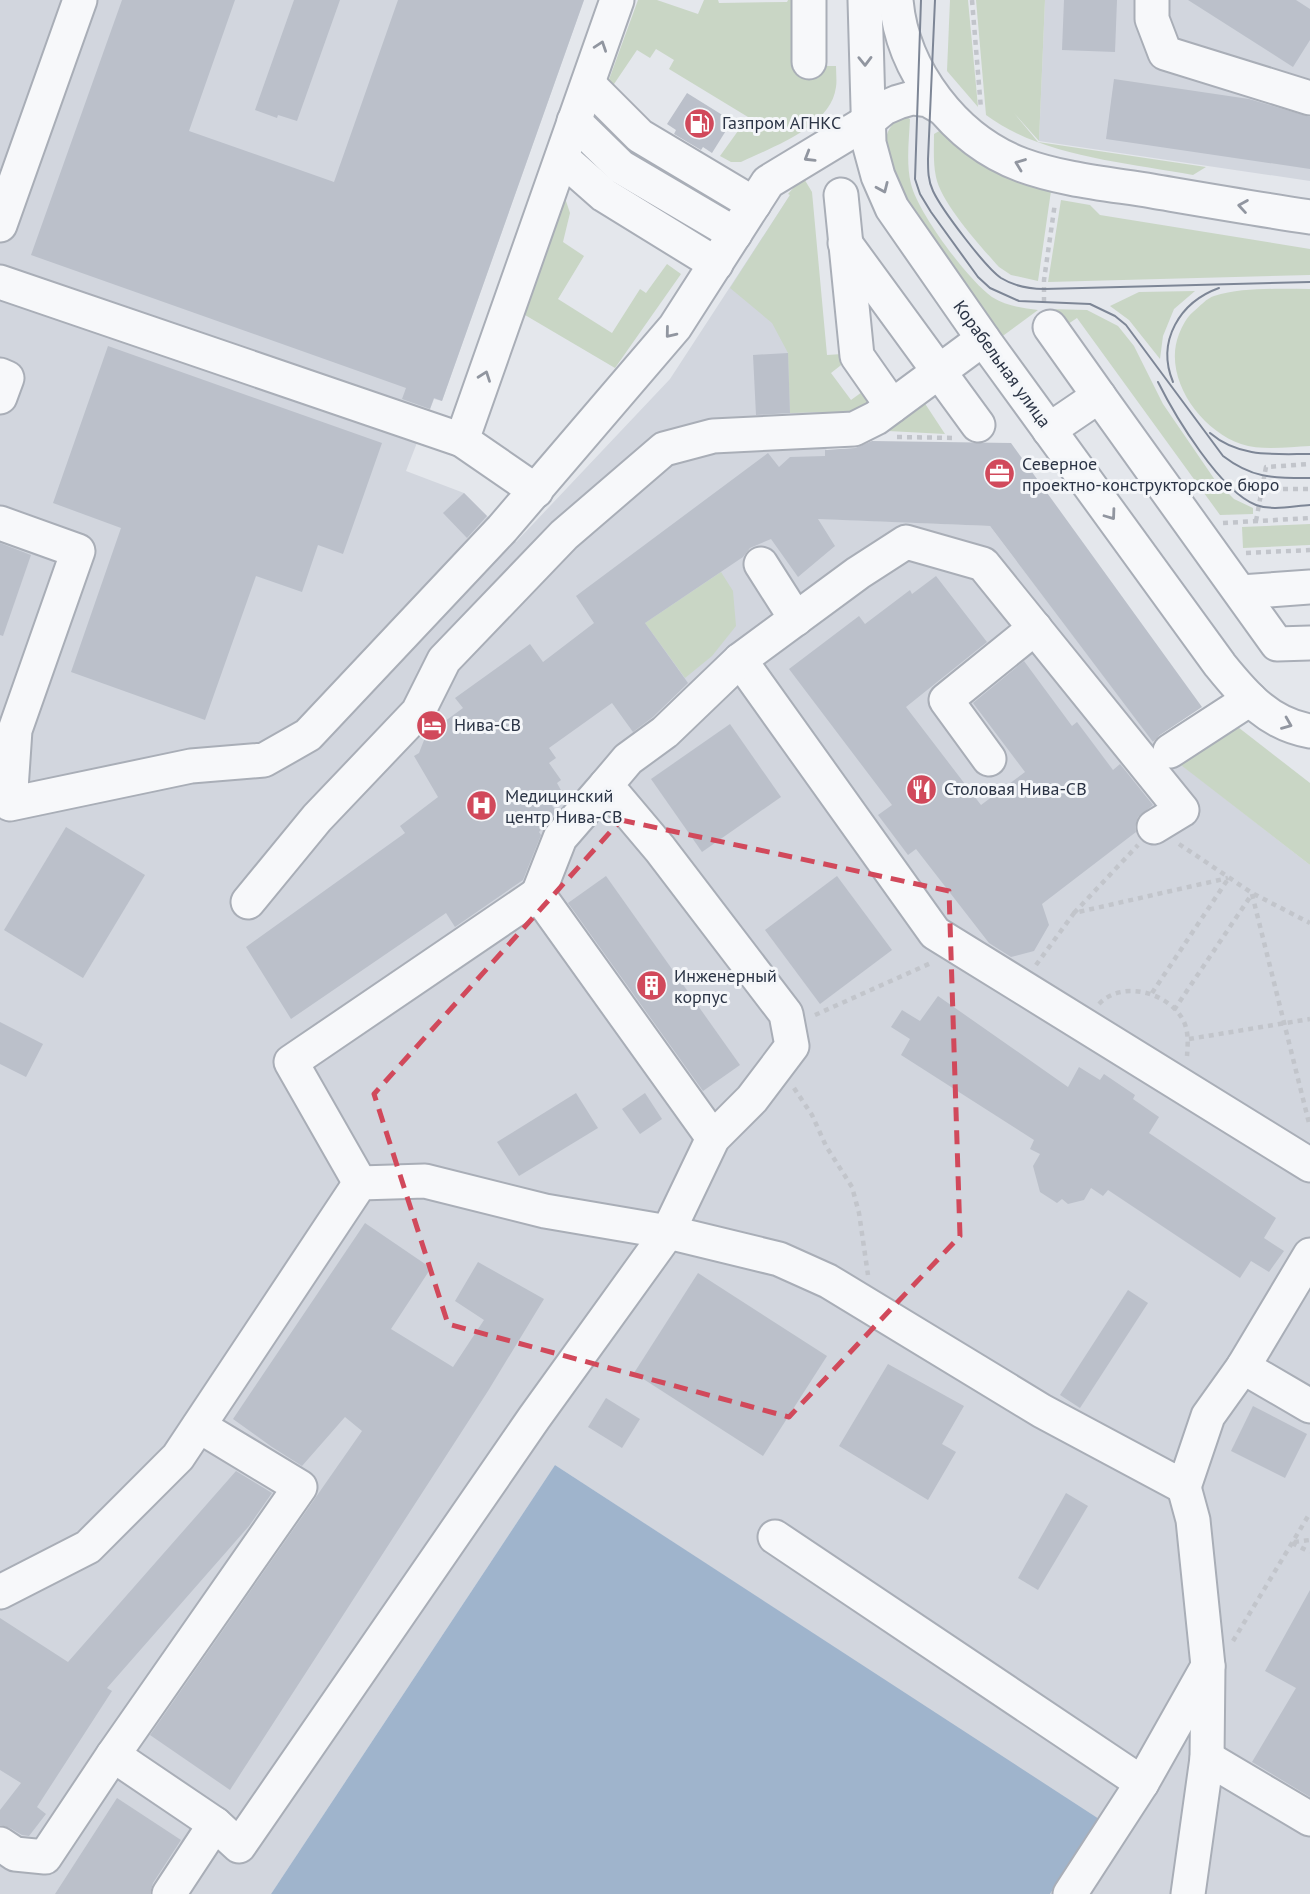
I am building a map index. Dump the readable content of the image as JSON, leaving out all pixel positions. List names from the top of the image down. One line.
{"streets":{"street":["Корабельная улица"]},"places":{"fuel station":["Газпром АГНКС"],"office":["Северное проектно-конструкторское бюро"],"hotel":["Нива-СВ"],"restaurant":["Столовая Нива-СВ"],"hospital":["Медицинский центр Нива-СВ"],"building":["Инженерный корпус"]}}
